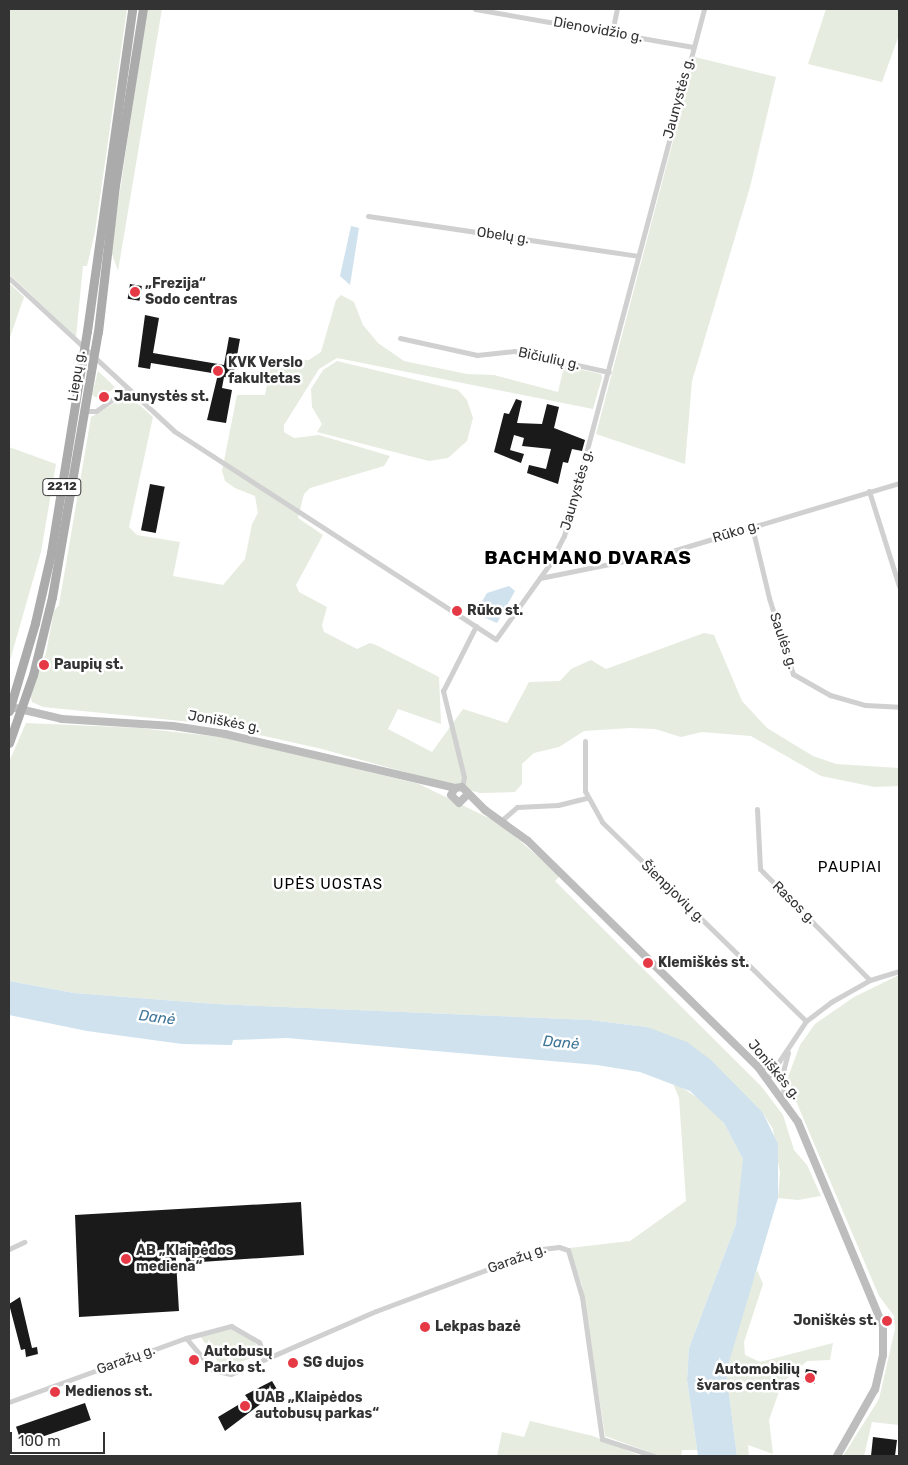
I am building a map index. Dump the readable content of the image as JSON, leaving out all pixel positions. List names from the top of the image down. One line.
{"streets":{"main road":["Liepų g.","2212","Joniškės g."],"street":["Dienovidžio g.","Jaunystės g.","Obelų g.","Bičiulių g.","Rūko g.","Saulės g.","Šienpjovių g.","Rasos g.","Garažų g."]},"crossings":[["Dienovidžio g.","Jaunystės g."],["Jaunystės g.","Obelų g."],["Jaunystės g.","Bičiulių g."],["Jaunystės g.","Liepų g."],["Jaunystės g.","Rūko g."],["Liepų g.","Joniškės g."],["Rūko g.","Saulės g."]],"districts":["BACHMANO DVARAS","PAUPIAI","UPĖS UOSTAS"],"water":["Danė"],"places":["„Frezija“ Sodo centras","KVK Verslo fakultetas","Jaunystės st.","Rūko st.","Paupių st.","Klemiškės st.","AB „Klaipėdos mediena“","Joniškės st.","Lekpas bazė","Autobusų Parko st.","SG dujos","Automobilių švaros centras","Medienos st.","UAB „Klaipėdos autobusų parkas“"],"scale_bar":"100 m"}
